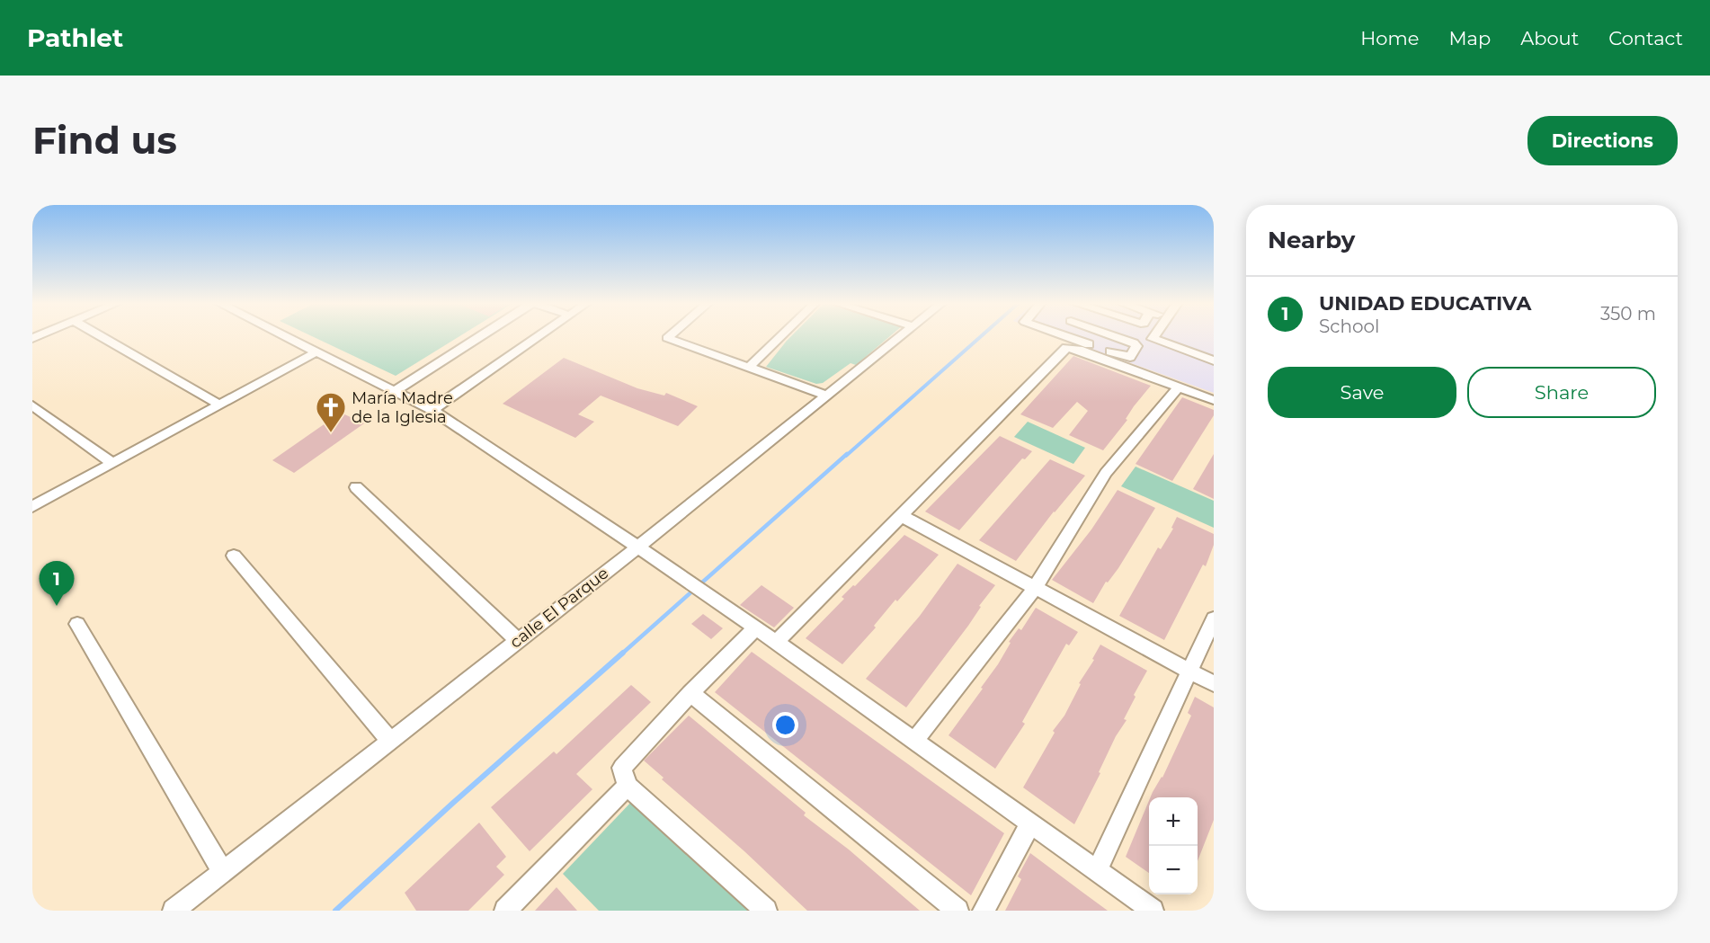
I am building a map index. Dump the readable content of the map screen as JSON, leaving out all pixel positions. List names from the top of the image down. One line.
{"streets":{"street":["calle El Parque"]},"places":{"church":["María Madre de la Iglesia"]},"page":{"header":"Pathlet","nav":["Home","Map","About","Contact"],"buttons":["Directions",["Save","Share"]],"title":"Find us","heading":"Nearby","list":[{"mark":"1","name":"UNIDAD EDUCATIVA","note":"School","value":"350 m"}],"pins":"1","map_buttons":["+","−"]}}
